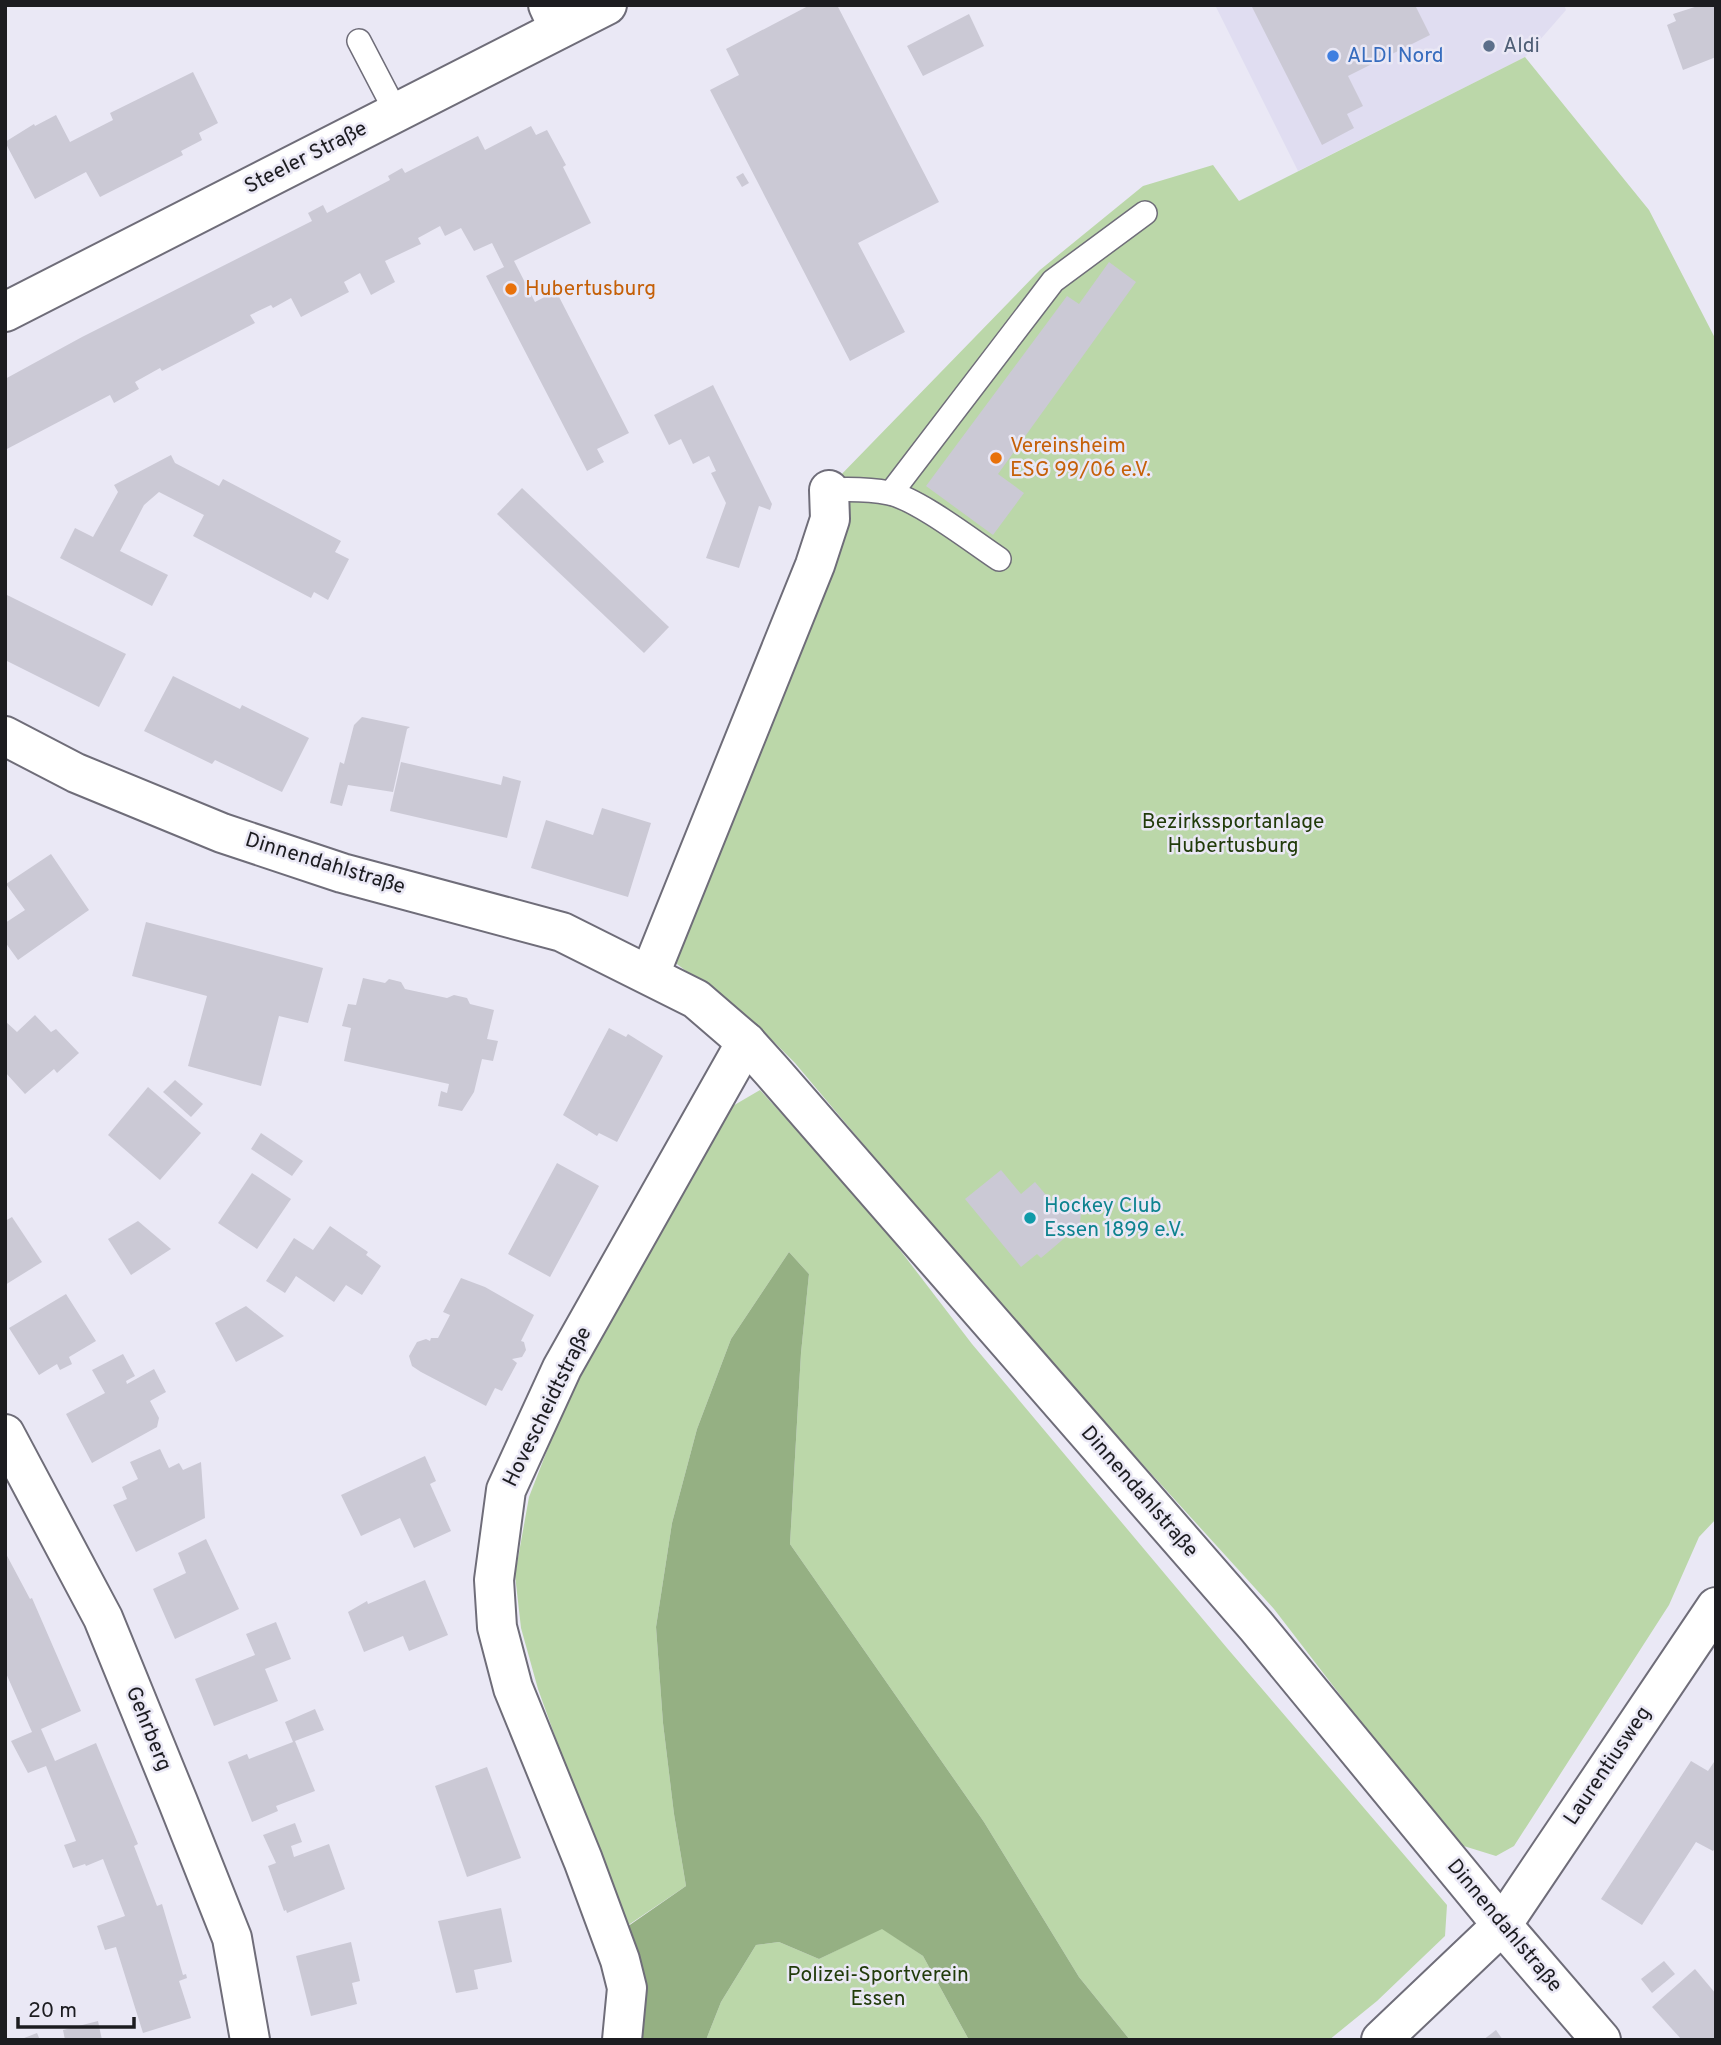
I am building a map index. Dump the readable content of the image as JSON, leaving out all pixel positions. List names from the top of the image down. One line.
{"streets":{"street":["Steeler Straße","Dinnendahlstraße","Hovescheidtstraße","Gehrberg","Laurentiusweg"]},"crossings":[["Dinnendahlstraße","Hovescheidtstraße"],["Dinnendahlstraße","Laurentiusweg"]],"parks":["Bezirkssportanlage Hubertusburg","Polizei-Sportverein Essen"],"places":["Aldi","ALDI Nord","Hubertusburg","Vereinsheim ESG 99/06 e.V.","Hockey Club Essen 1899 e.V."],"scale_bar":"20 m"}
